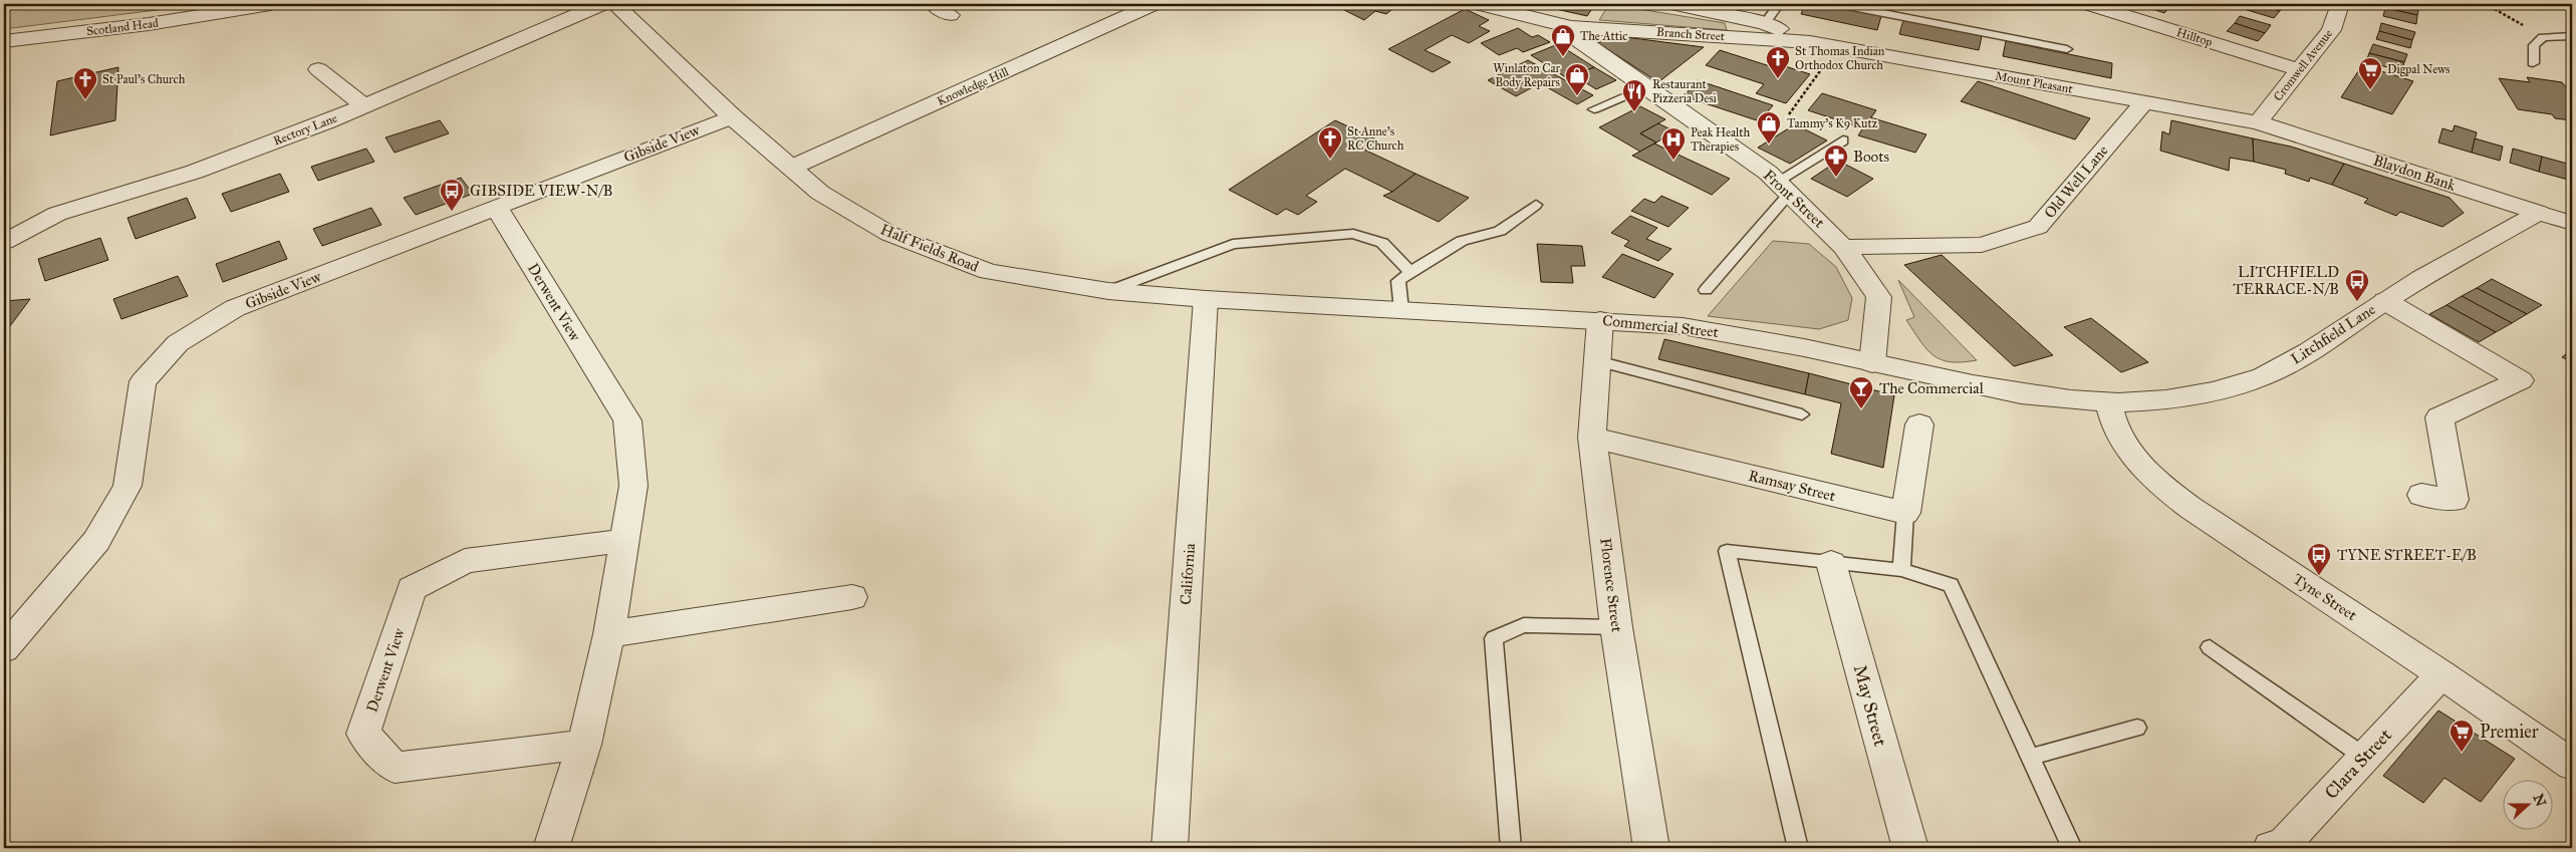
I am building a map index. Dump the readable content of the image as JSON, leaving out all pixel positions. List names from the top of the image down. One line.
{"streets":{"street":["Scotland Head","Branch Street","Hilltop","Cromwell Avenue","Mount Pleasant","Knowledge Hill","Rectory Lane","Gibside View","Blaydon Bank","Old Well Lane","Front Street","Half Fields Road","Derwent View","Commercial Street","Litchfield Lane","Ramsay Street","California","Florence Street","Tyne Street","May Street","Clara Street"]},"crossings":[["Branch Street","Mount Pleasant"],["Branch Street","Front Street"],["Hilltop","Cromwell Avenue"],["Cromwell Avenue","Mount Pleasant"],["Cromwell Avenue","Blaydon Bank"],["Mount Pleasant","Blaydon Bank"],["Mount Pleasant","Old Well Lane"],["Knowledge Hill","Half Fields Road"],["Gibside View","Half Fields Road"],["Gibside View","Derwent View"],["Blaydon Bank","Litchfield Lane"],["Old Well Lane","Front Street"],["Front Street","Commercial Street"],["Half Fields Road","Commercial Street"],["Half Fields Road","California"],["Commercial Street","Litchfield Lane"],["Commercial Street","California"],["Commercial Street","Florence Street"],["Commercial Street","Tyne Street"],["Litchfield Lane","Tyne Street"],["Ramsay Street","Florence Street"],["Tyne Street","Clara Street"]],"places":{"shop":["The Attic","Winlaton Car Body Repairs","Tammy's K9 Kutz"],"church":["St Thomas Indian Orthodox Church","St Paul's Church","St Anne's RC Church"],"supermarket":["Digpal News","Premier"],"restaurant":["Restaurant Pizzeria Desi"],"hospital":["Peak Health Therapies"],"pharmacy":["Boots"],"bus stop":["GIBSIDE VIEW-N/B","LITCHFIELD TERRACE-N/B","TYNE STREET-E/B"],"bar":["The Commercial"]},"north":"right"}
